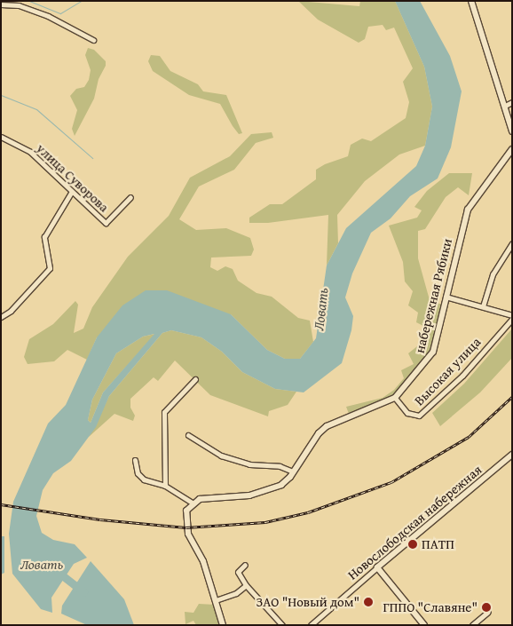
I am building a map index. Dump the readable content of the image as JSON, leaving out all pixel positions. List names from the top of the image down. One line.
{"streets":{"street":["улица Суворова","набережная Рябики","Высокая улица","Новослободская набережная"]},"crossings":[["набережная Рябики","Высокая улица"]],"water":["Ловать"],"places":["ПАТП","ЗАО \"Новый дом\"","ГППО \"Славяне\""]}
